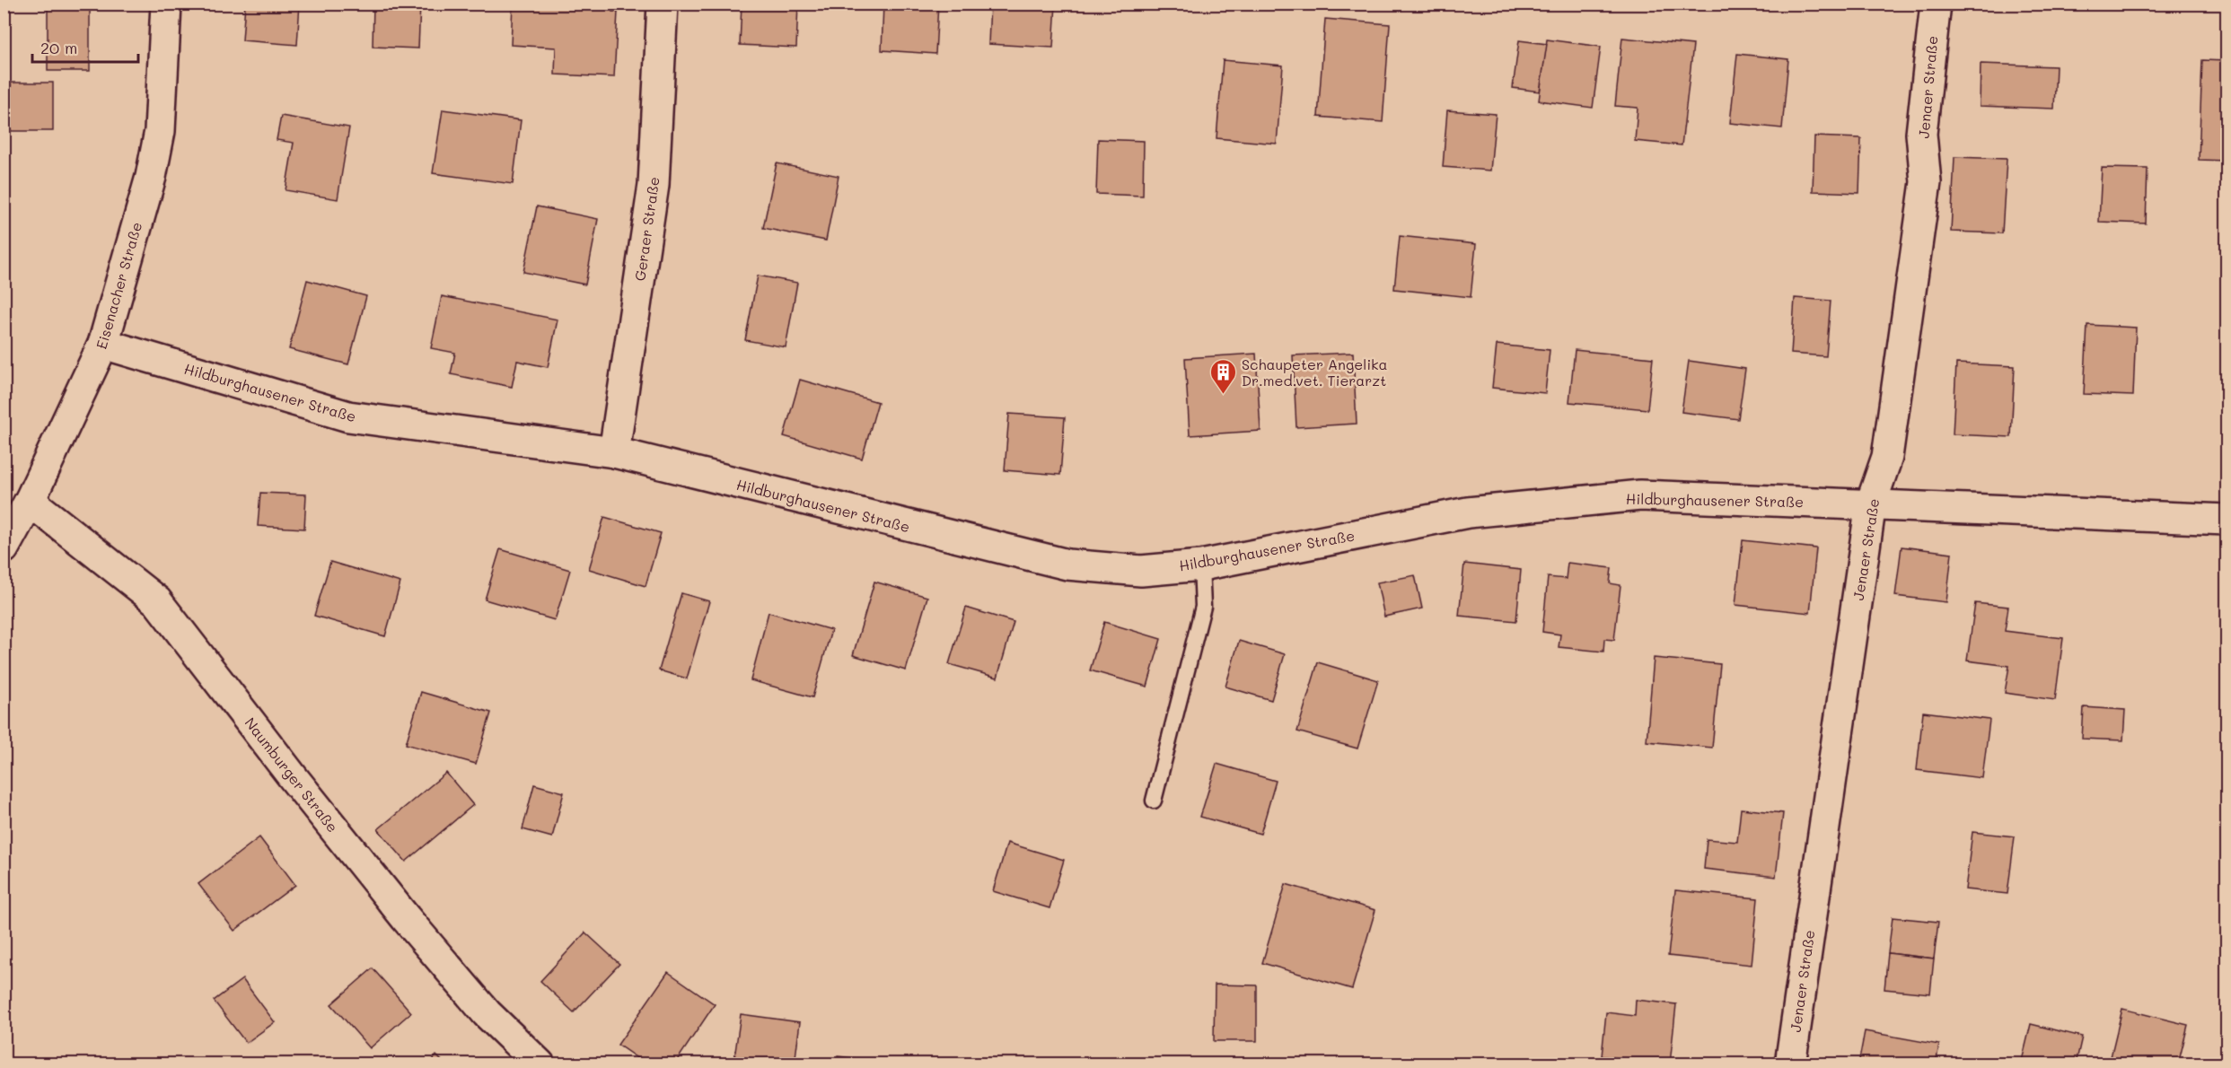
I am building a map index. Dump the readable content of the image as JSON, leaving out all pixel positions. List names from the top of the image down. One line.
{"streets":{"street":["Jenaer Straße","Geraer Straße","Eisenacher Straße","Hildburghausener Straße","Naumburger Straße"]},"crossings":[["Jenaer Straße","Hildburghausener Straße"],["Geraer Straße","Hildburghausener Straße"],["Eisenacher Straße","Hildburghausener Straße"],["Eisenacher Straße","Naumburger Straße"]],"places":{"building":["Schaupeter Angelika Dr.med.vet. Tierarzt"]},"scale_bar":"20 m"}
